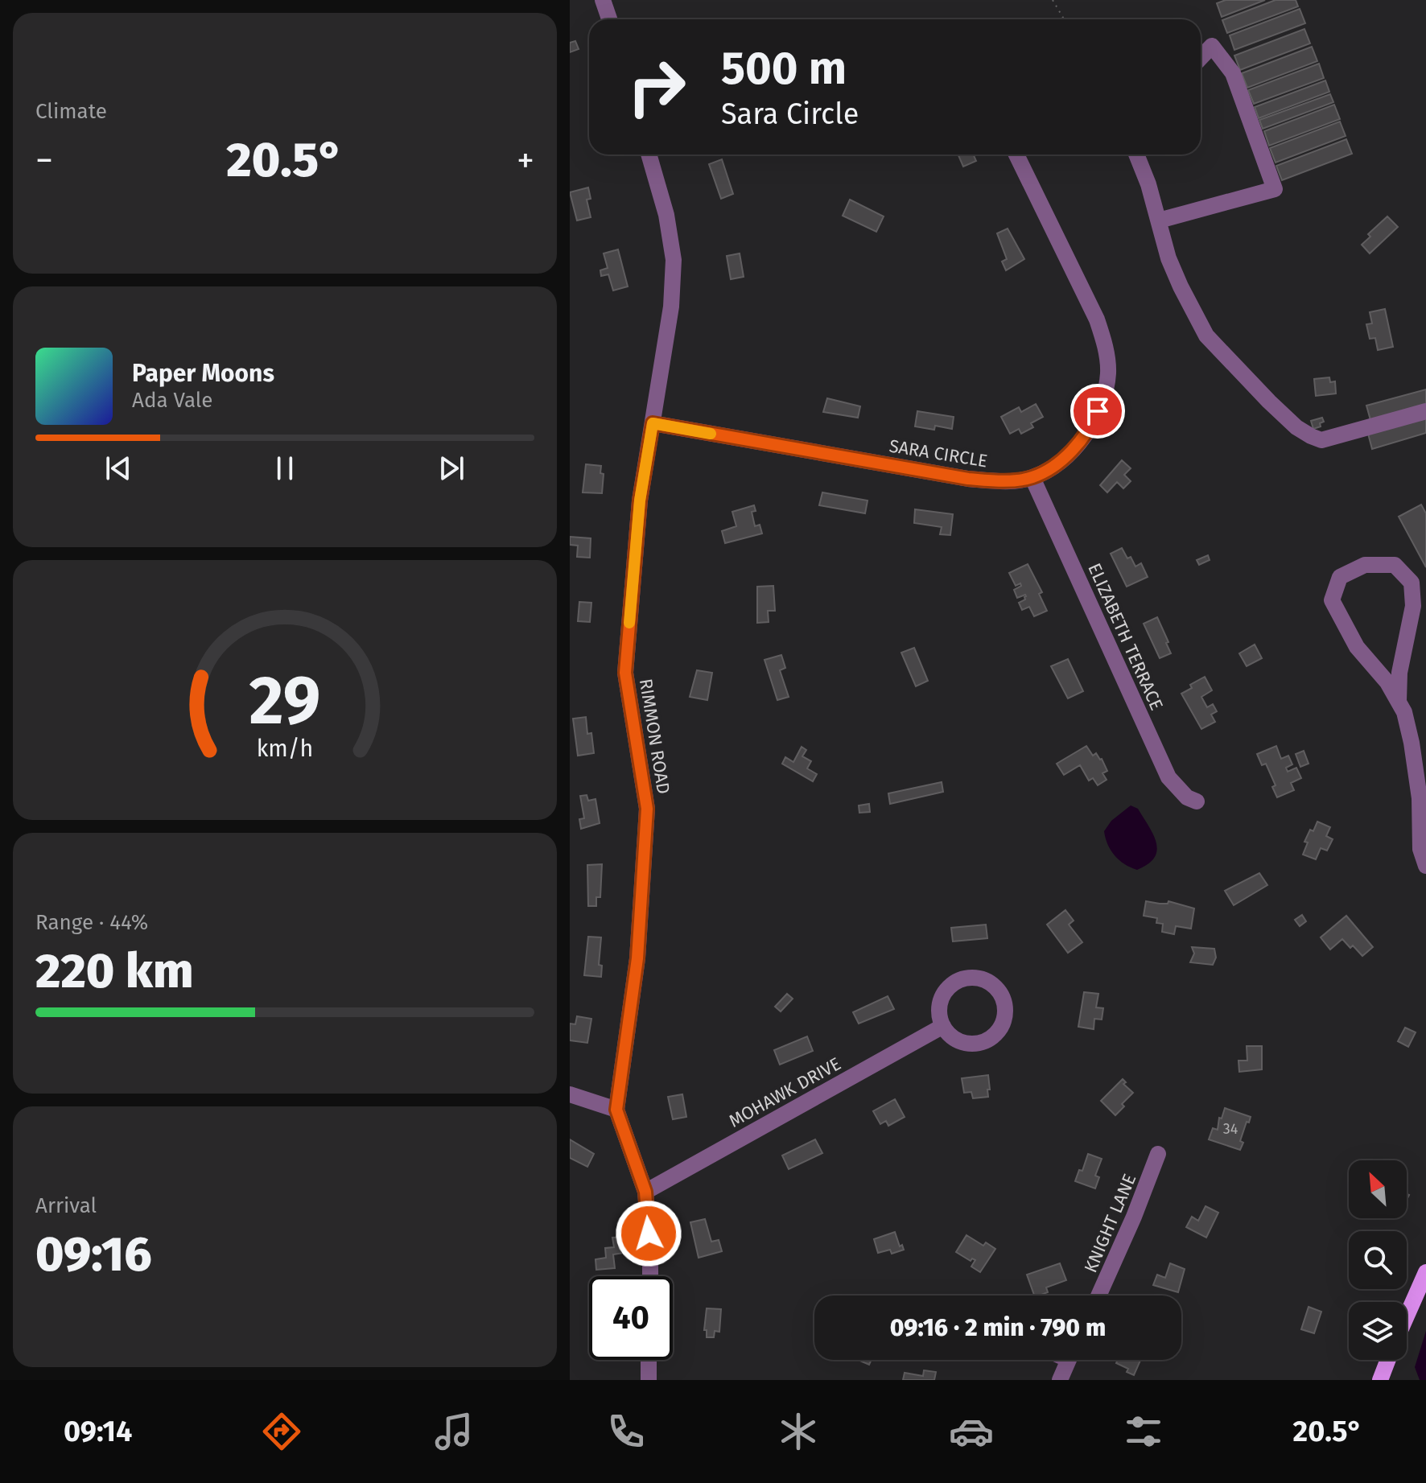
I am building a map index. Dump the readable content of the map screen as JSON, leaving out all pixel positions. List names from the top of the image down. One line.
{"streets":{"street":["SARA CIRCLE","ELIZABETH TERRACE","RIMMON ROAD","MOHAWK DRIVE","KNIGHT LANE"]},"crossings":[["SARA CIRCLE","ELIZABETH TERRACE"],["SARA CIRCLE","RIMMON ROAD"],["RIMMON ROAD","MOHAWK DRIVE"]],"house_numbers":["34"],"north":"top left","page":{"tile":["Climate",["Range · 44%","220 km"],["Arrival","09:16"]],"turn":["500 m","Sara Circle"],"heat":["−","20.5°","+"],"song":["Paper Moons","Ada Vale"],"limit":"40","trip":"09:16 · 2 min · 790 m","tabs":["09:14","20.5°"],"gauge":["29","km/h"]}}
